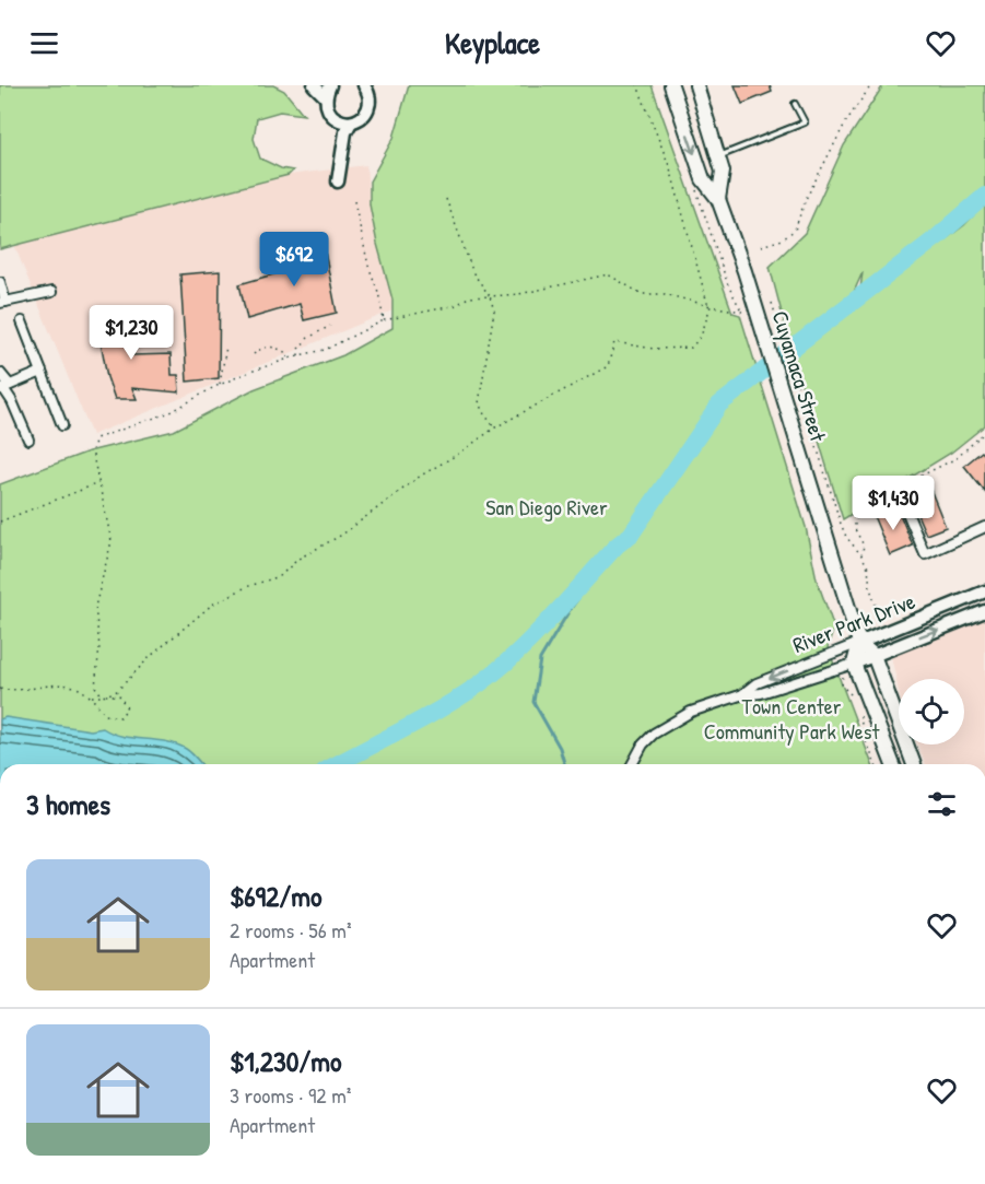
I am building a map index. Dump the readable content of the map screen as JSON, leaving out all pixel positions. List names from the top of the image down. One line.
{"streets":{"main road":["Cuyamaca Street"],"street":["River Park Drive"]},"crossings":[["Cuyamaca Street","River Park Drive"]],"parks":["San Diego River","Town Center Community Park West"],"page":{"header":"Keyplace","price":["$692","$1,230","$1,430"],"heading":"3 homes","list":[{"name":"$692/mo","note":"2 rooms · 56 m² · Apartment"},{"name":"$1,230/mo","note":"3 rooms · 92 m² · Apartment"}]}}
